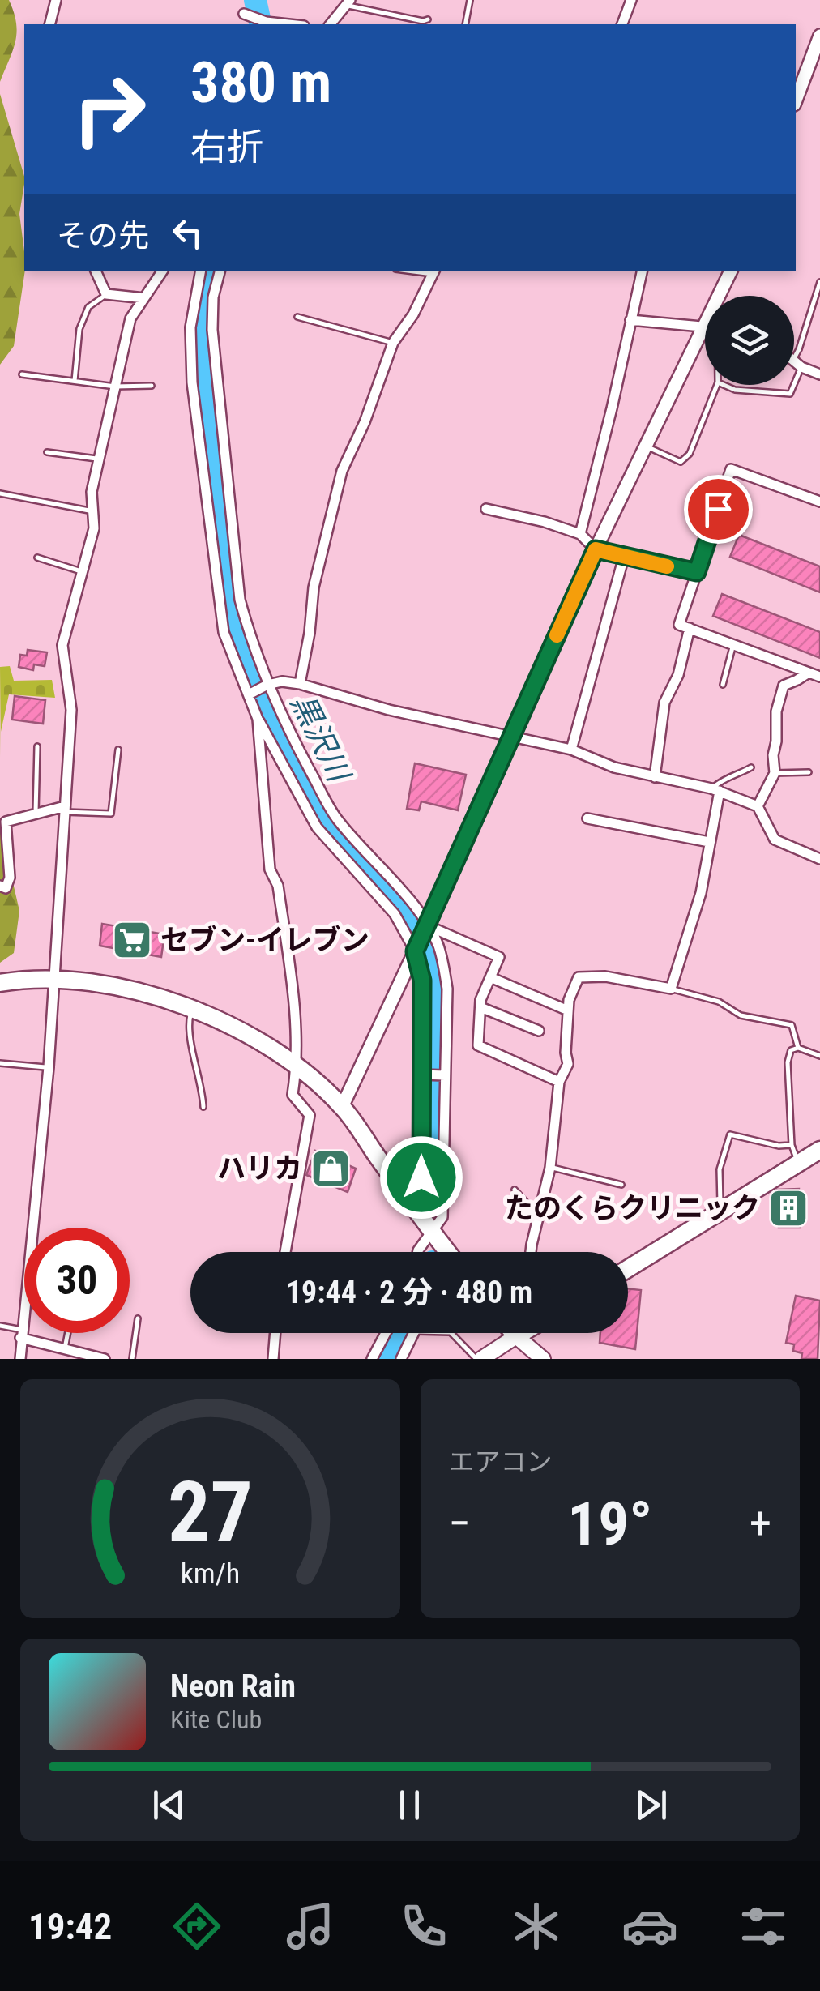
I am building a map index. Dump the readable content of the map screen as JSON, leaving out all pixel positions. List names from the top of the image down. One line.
{"water":["黒沢川"],"places":{"supermarket":["セブン-イレブン"],"shop":["ハリカ"],"building":["たのくらクリニック"]},"page":{"turn":["380 m","右折"],"then":"その先","limit":"30","trip":"19:44 · 2 分 · 480 m","tile":"エアコン","heat":["−","19°","+"],"song":["Neon Rain","Kite Club"],"tabs":"19:42","gauge":["27","km/h"]}}
